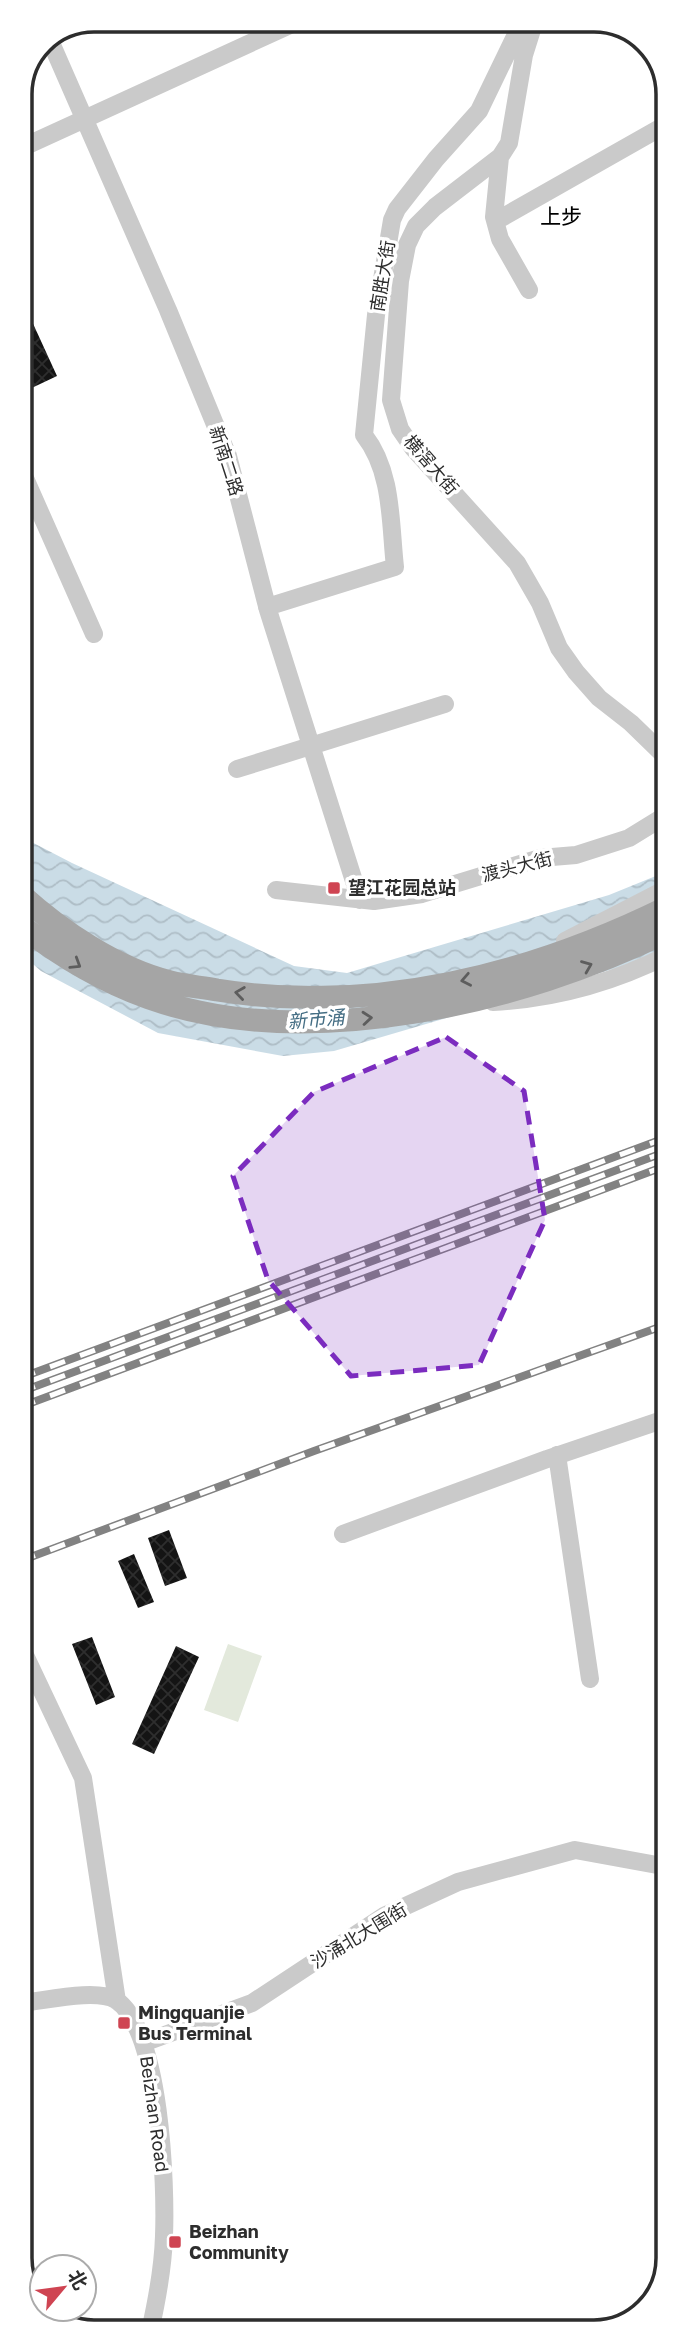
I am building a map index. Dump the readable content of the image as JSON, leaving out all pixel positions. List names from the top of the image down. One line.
{"streets":{"street":["南胜大街","新南二路","横滘大街","渡头大街","沙涌北大围街","Beizhan Road"]},"crossings":[["南胜大街","新南二路"],["新南二路","渡头大街"],["沙涌北大围街","Beizhan Road"]],"districts":["上步"],"water":["新市涌"],"places":{"transit":["望江花园总站","Mingquanjie Bus Terminal","Beizhan Community"]},"north":"top right"}
